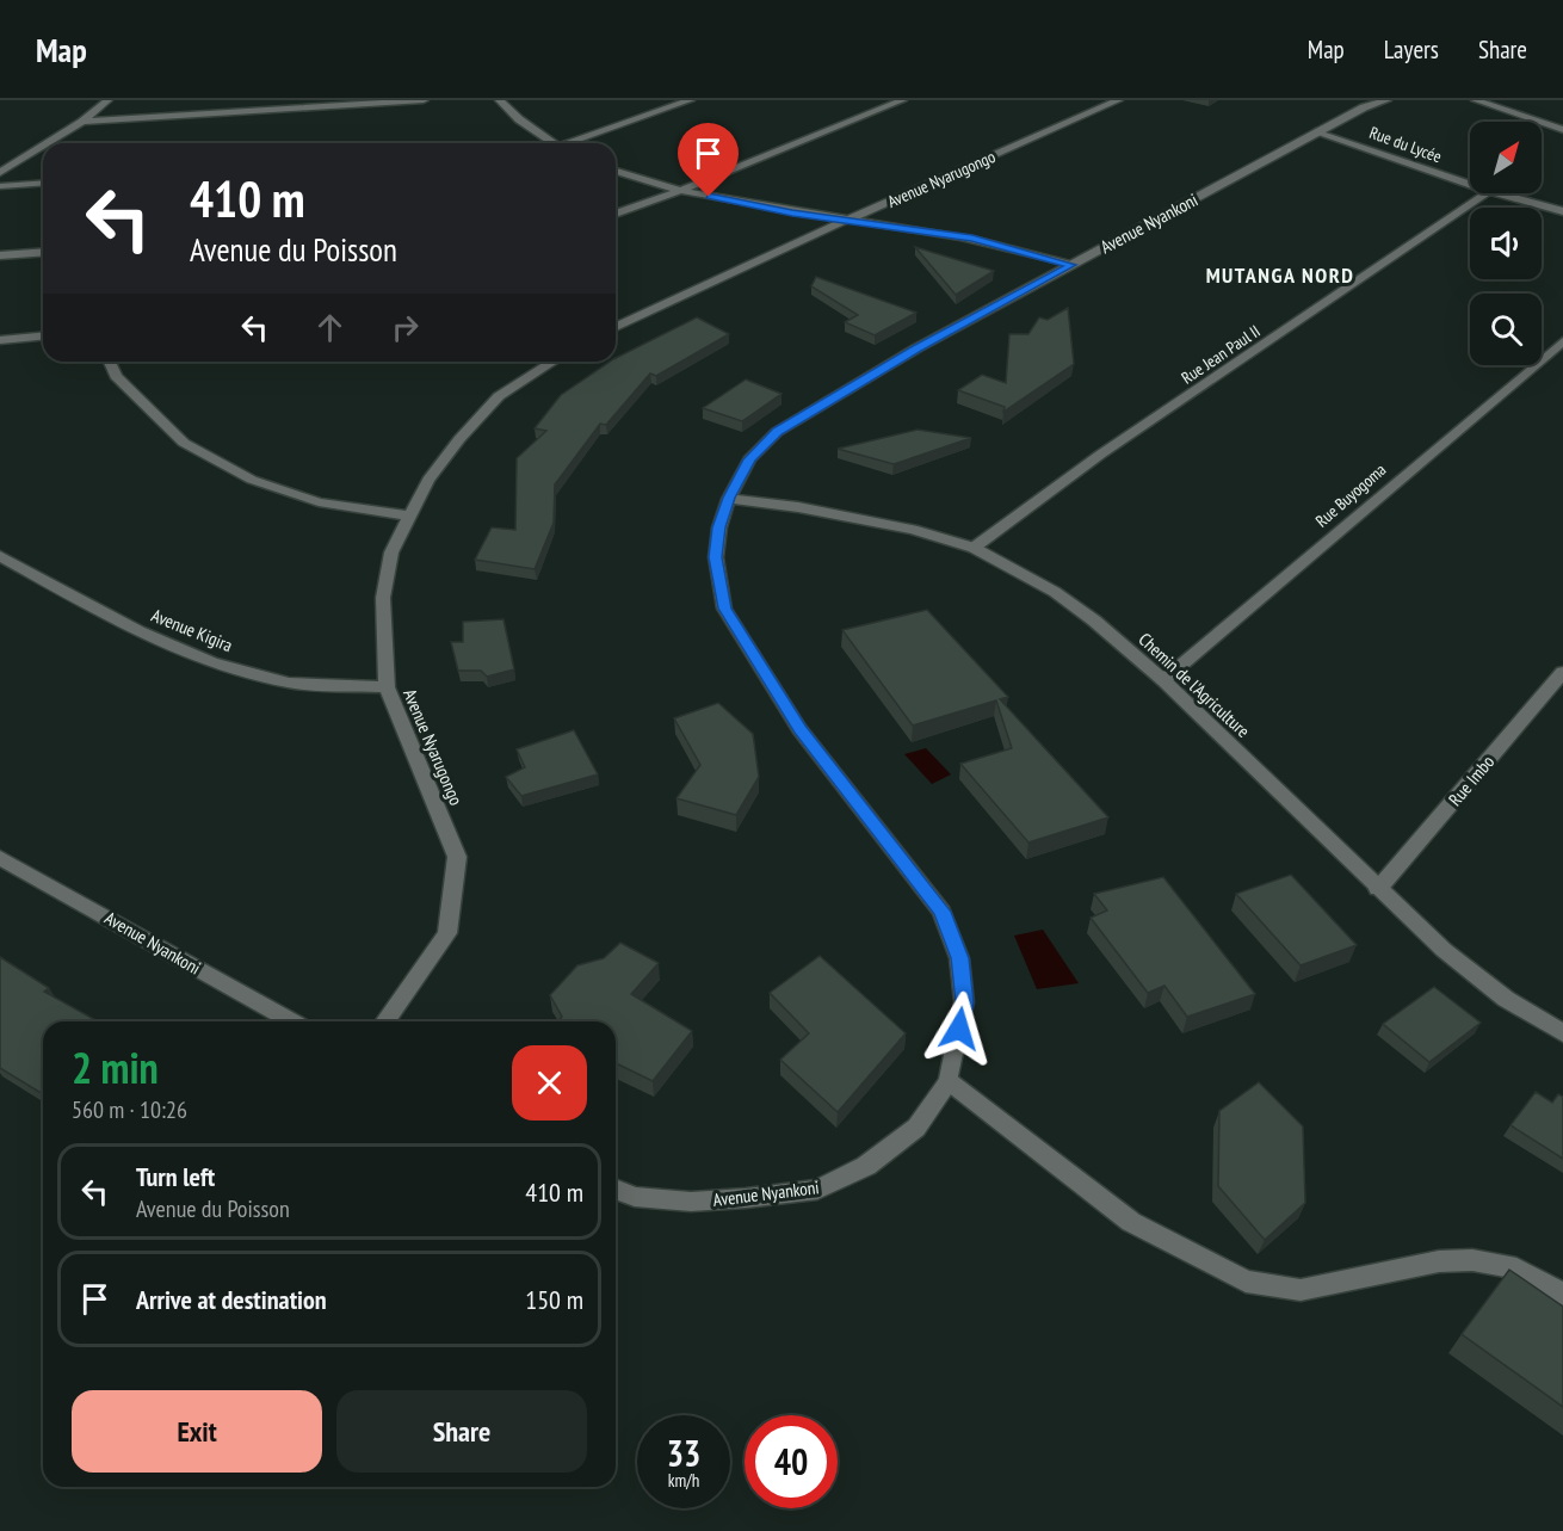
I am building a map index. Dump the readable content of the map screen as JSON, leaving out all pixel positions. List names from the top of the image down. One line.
{"streets":{"street":["Rue du Lycée","Avenue Nyarugongo","Avenue Nyankoni","Rue Jean Paul II","Rue Buyogoma","Avenue Kigira","Chemin de l'Agriculture","Rue Imbo"]},"crossings":[["Rue du Lycée","Avenue Nyankoni"],["Avenue Nyarugongo","Avenue Kigira"],["Avenue Nyankoni","Chemin de l'Agriculture"],["Rue Jean Paul II","Chemin de l'Agriculture"],["Rue Buyogoma","Chemin de l'Agriculture"],["Chemin de l'Agriculture","Rue Imbo"]],"districts":["MUTANGA NORD"],"north":"top right","page":{"header":"Map","nav":["Map","Layers","Share"],"turn":["410 m","Avenue du Poisson"],"heading":["2 min","560 m · 10:26"],"list":[{"name":"Turn left","note":"Avenue du Poisson","value":"410 m"},{"name":"Arrive at destination","value":"150 m"}],"buttons":["Exit","Share"],"speed":"33 km/h","limit":"40"}}
